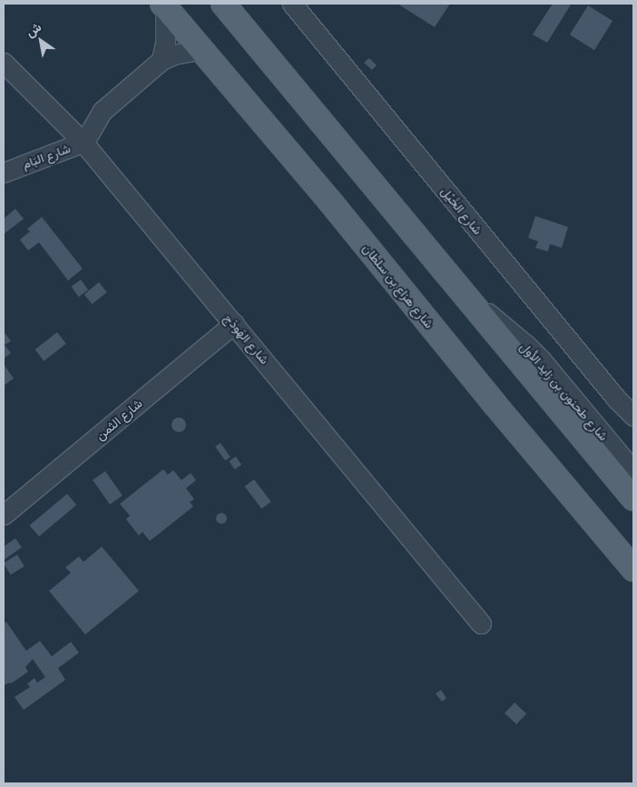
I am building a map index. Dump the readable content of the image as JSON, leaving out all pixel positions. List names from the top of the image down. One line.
{"streets":{"main road":["شارع هزاع بن سلطان"],"street":["شارع البَام","شارع الخَيْل","شارع الهَودَج","شارع طحنون بن زايد الأول","شارع الثمن"]},"crossings":[["شارع البَام","شارع هزاع بن سلطان"],["شارع البَام","شارع الهَودَج"],["شارع الهَودَج","شارع الثمن"]],"north":"top left"}
